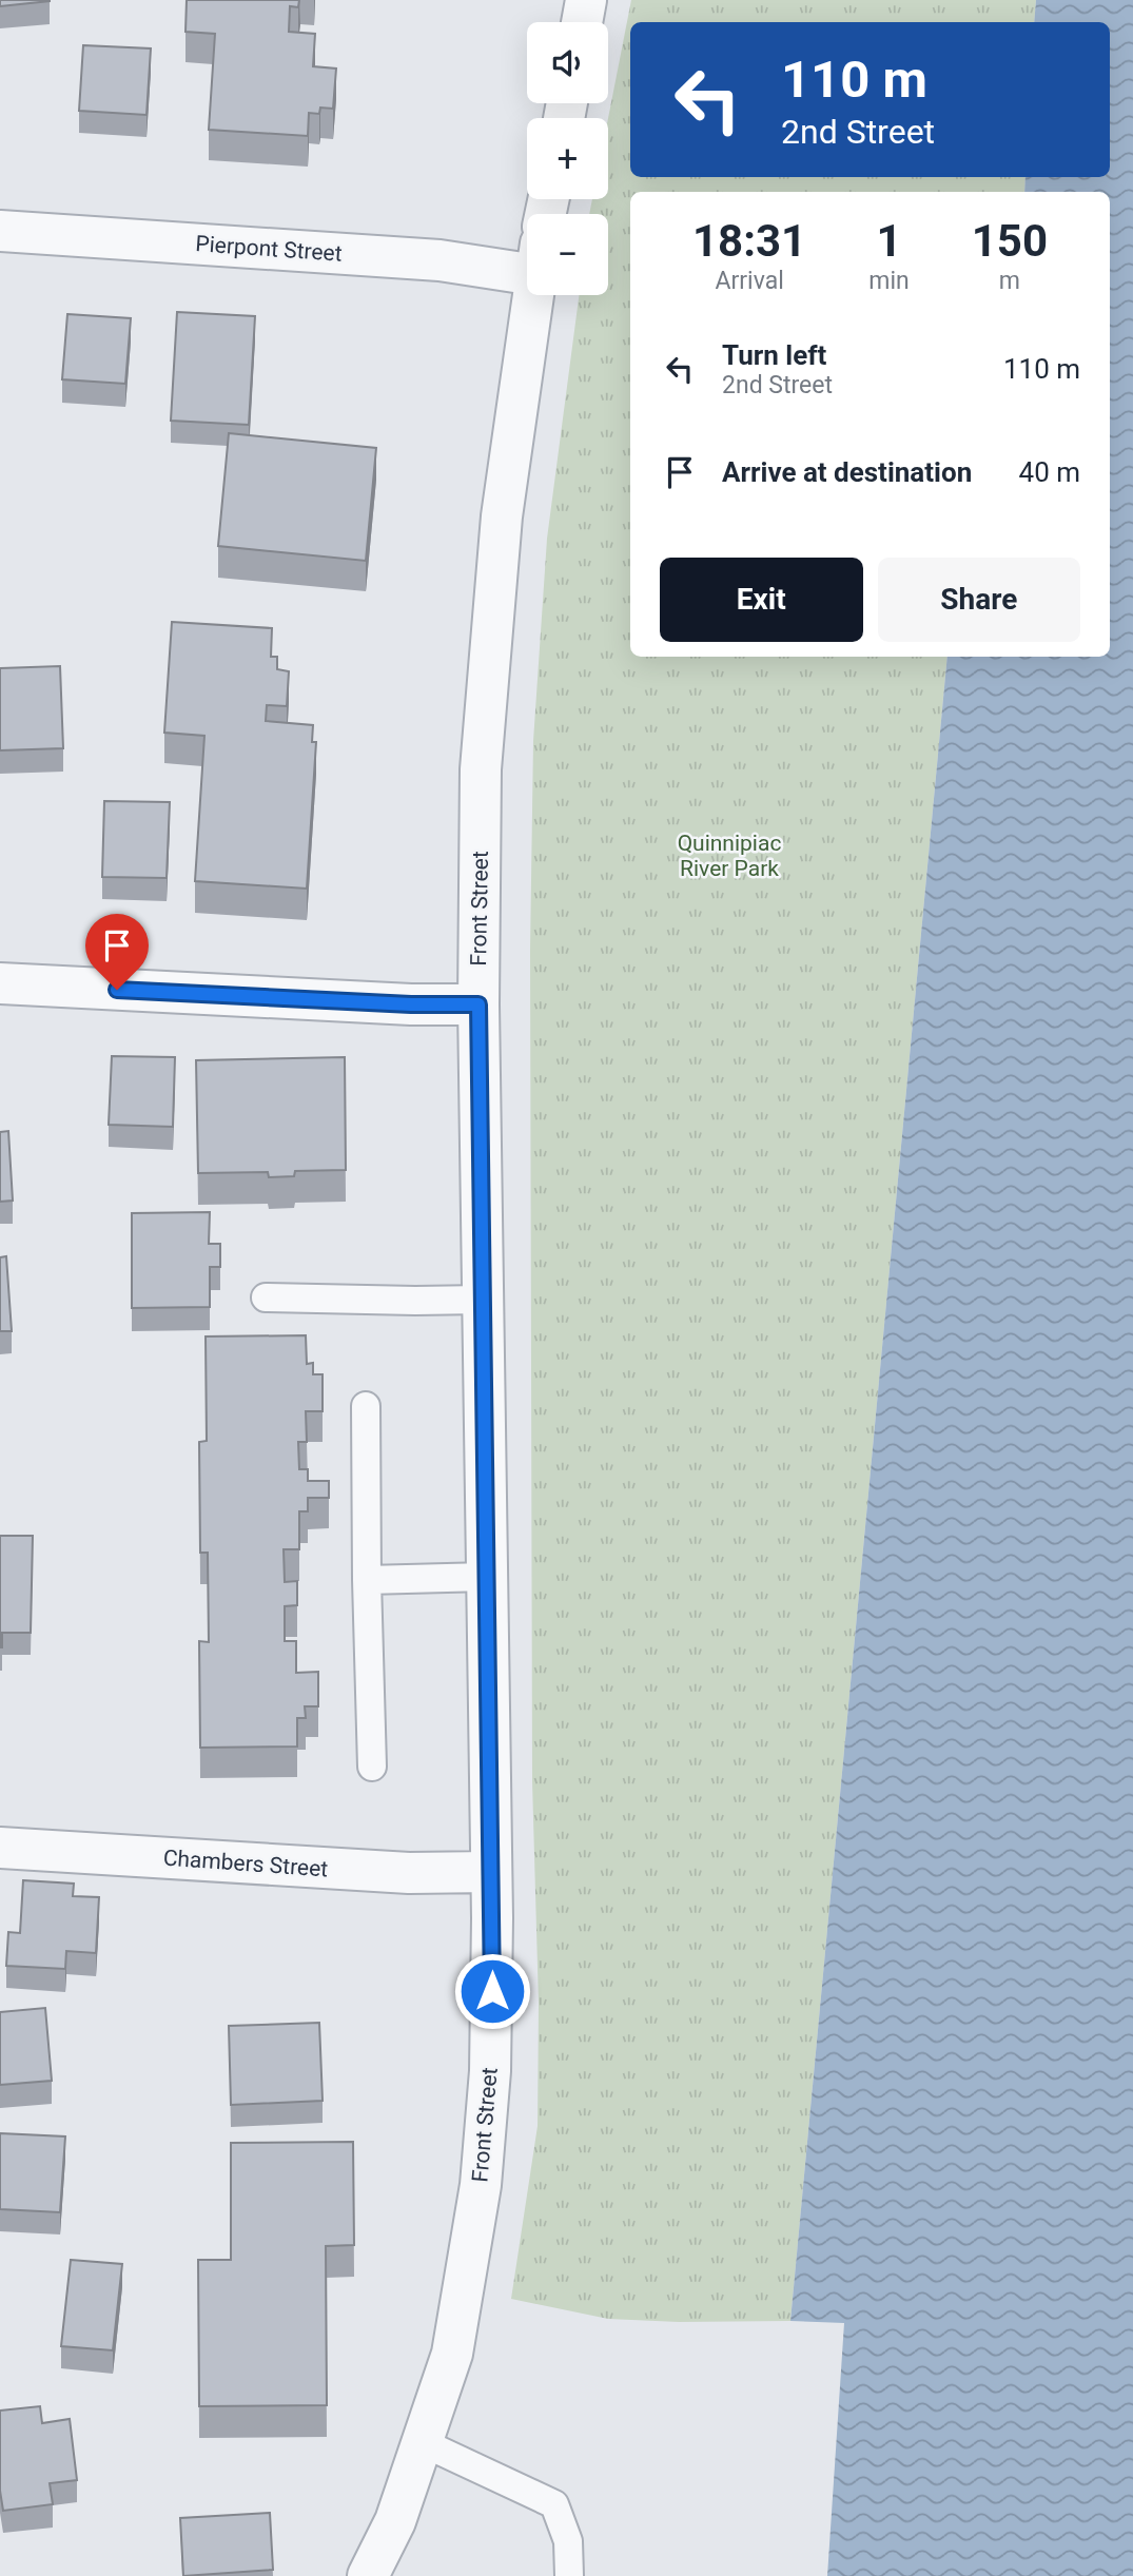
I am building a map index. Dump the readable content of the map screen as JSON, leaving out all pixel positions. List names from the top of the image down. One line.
{"streets":{"street":["Pierpont Street","Front Street","Chambers Street"]},"crossings":[["Front Street","Chambers Street"]],"parks":["Quinnipiac River Park"],"page":{"map_buttons":["+","−"],"turn":["110 m","2nd Street"],"eta":["18:31","Arrival","1","min","150","m"],"list":[{"name":"Turn left","note":"2nd Street","value":"110 m"},{"name":"Arrive at destination","value":"40 m"}],"buttons":["Exit","Share"]}}
